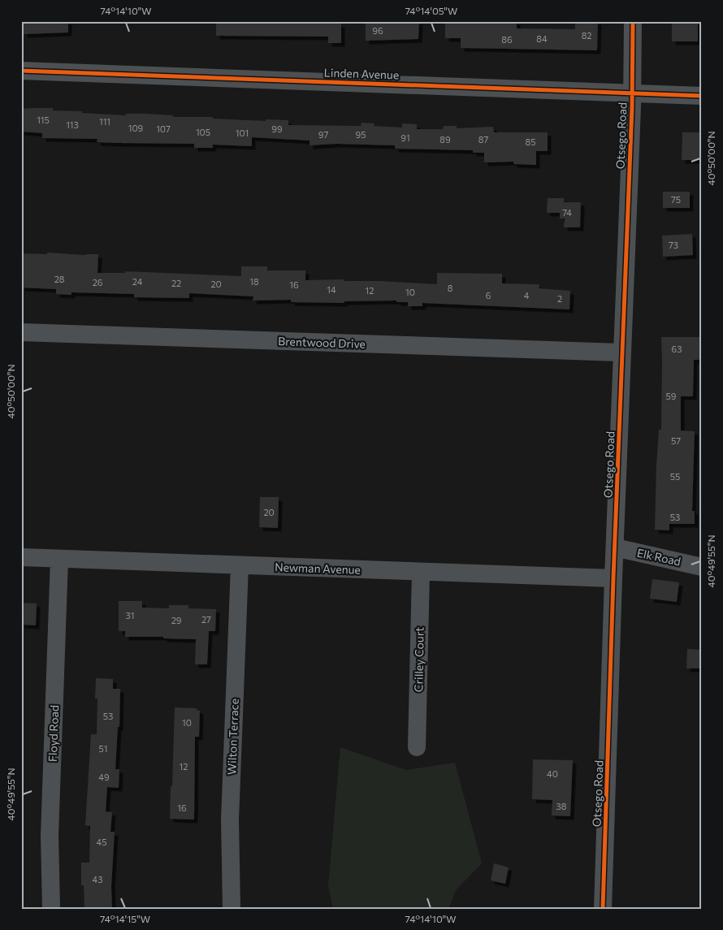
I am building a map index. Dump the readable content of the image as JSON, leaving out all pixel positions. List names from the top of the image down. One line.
{"streets":{"street":["Linden Avenue","Otsego Road","Brentwood Drive","Elk Road","Newman Avenue","Crilley Court","Floyd Road","Wilton Terrace"]},"crossings":[["Linden Avenue","Otsego Road"],["Otsego Road","Brentwood Drive"],["Otsego Road","Elk Road"],["Otsego Road","Newman Avenue"],["Newman Avenue","Crilley Court"],["Newman Avenue","Floyd Road"],["Newman Avenue","Wilton Terrace"]],"house_numbers":["96","82","84","86","115","111","113","109","107","99","105","101","97","95","91","89","87","85","75","74","73","28","24","18","26","22","20","16","8","14","12","10","6","4","2","63","59","57","55","20","53","31","27","29","53","10","51","12","40","49","38","16","45","43"],"coordinates":["74°14'10\"W","74°14'05\"W","40°50'00\"N","40°49'55\"N","74°14'15\"W"]}
